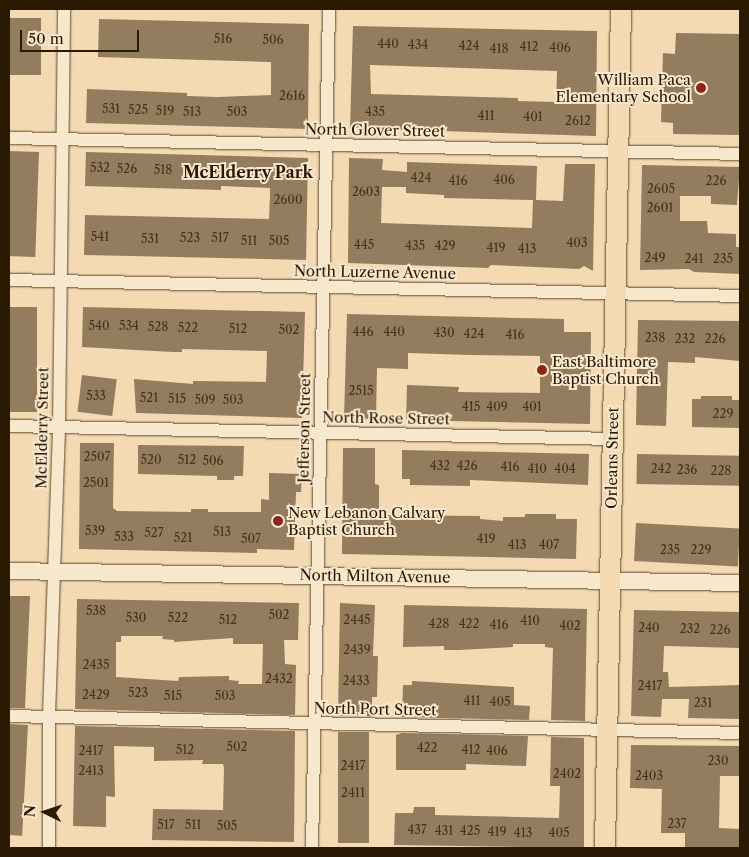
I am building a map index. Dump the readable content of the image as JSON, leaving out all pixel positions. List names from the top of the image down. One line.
{"streets":{"main road":["Orleans Street"],"street":["North Glover Street","North Luzerne Avenue","North Rose Street","McElderry Street","Jefferson Street","North Milton Avenue","North Port Street"]},"crossings":[["North Glover Street","McElderry Street"],["North Glover Street","Jefferson Street"],["North Glover Street","Orleans Street"],["North Luzerne Avenue","McElderry Street"],["North Luzerne Avenue","Jefferson Street"],["North Luzerne Avenue","Orleans Street"],["North Rose Street","McElderry Street"],["North Rose Street","Jefferson Street"],["North Rose Street","Orleans Street"],["McElderry Street","North Milton Avenue"],["McElderry Street","North Port Street"],["Jefferson Street","North Milton Avenue"],["Jefferson Street","North Port Street"],["Orleans Street","North Milton Avenue"],["Orleans Street","North Port Street"]],"districts":["McElderry Park"],"places":["William Paca Elementary School","East Baltimore Baptist Church","New Lebanon Calvary Baptist Church"],"house_numbers":["516","506","440","434","424","412","406","418","2616","531","525","519","513","503","435","411","401","2612","532","526","518","424","406","416","226","2605","2603","2600","2601","541","523","517","531","511","505","403","445","435","429","419","413","249","241","235","540","534","528","522","512","502","446","440","430","424","416","238","232","226","2515","533","521","515","509","503","415","409","401","229","2507","520","512","506","432","426","416","410","404","242","236","228","2501","539","513","527","533","521","507","419","413","407","235","229","538","502","530","522","512","2445","410","428","422","416","402","240","232","226","2439","2435","2432","2433","2417","523","2429","515","503","411","405","231","502","422","512","412","2417","406","230","2417","2413","2402","2403","2411","237","517","511","505","437","431","425","419","413","405"],"scale_bar":"50 m","north":"left"}
